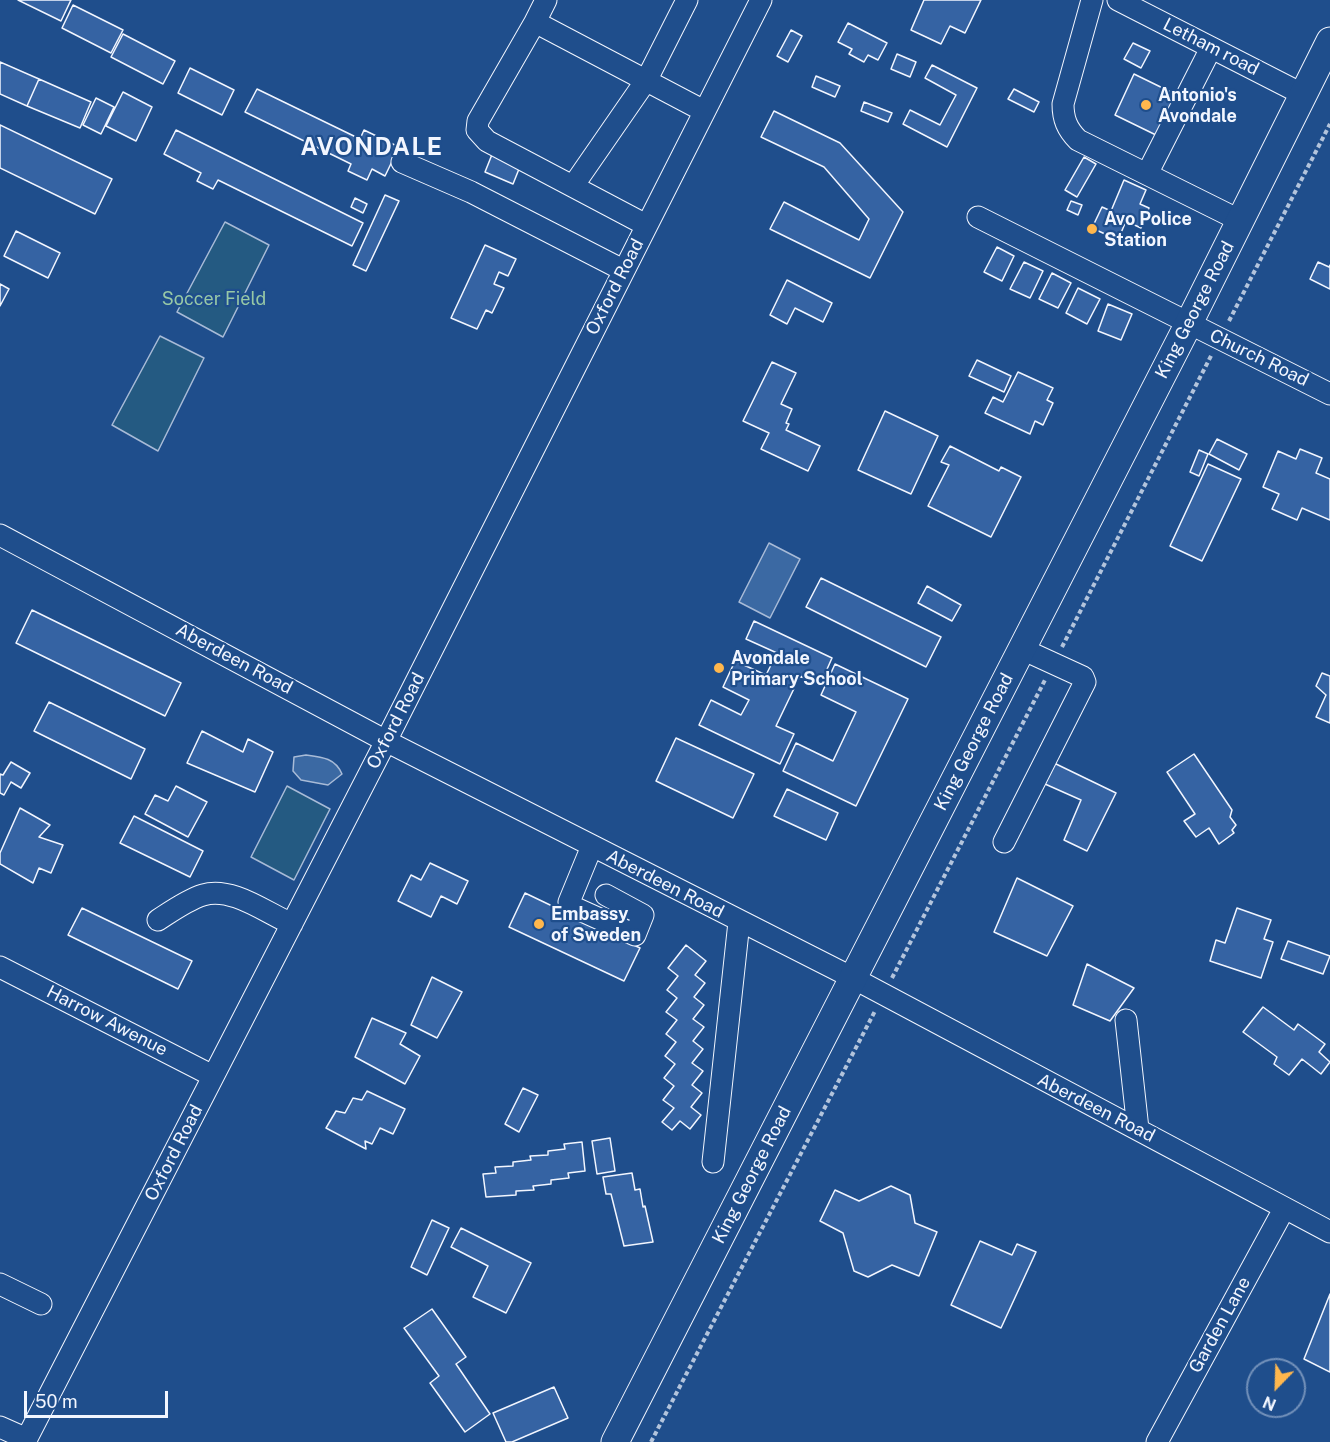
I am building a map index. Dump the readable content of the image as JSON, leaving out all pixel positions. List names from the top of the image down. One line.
{"streets":{"main road":["King George Road"],"street":["Letham road","Oxford Road","Church Road","Aberdeen Road","Harrow Awenue","Garden Lane"]},"crossings":[["Letham road","King George Road"],["Oxford Road","Aberdeen Road"],["Oxford Road","Harrow Awenue"],["King George Road","Church Road"],["King George Road","Aberdeen Road"],["Aberdeen Road","Garden Lane"]],"districts":["AVONDALE"],"parks":["Soccer Field"],"places":["Antonio's Avondale","Avo Police Station","Avondale Primary School","Embassy of Sweden"],"scale_bar":"50 m","north":"bottom left"}
